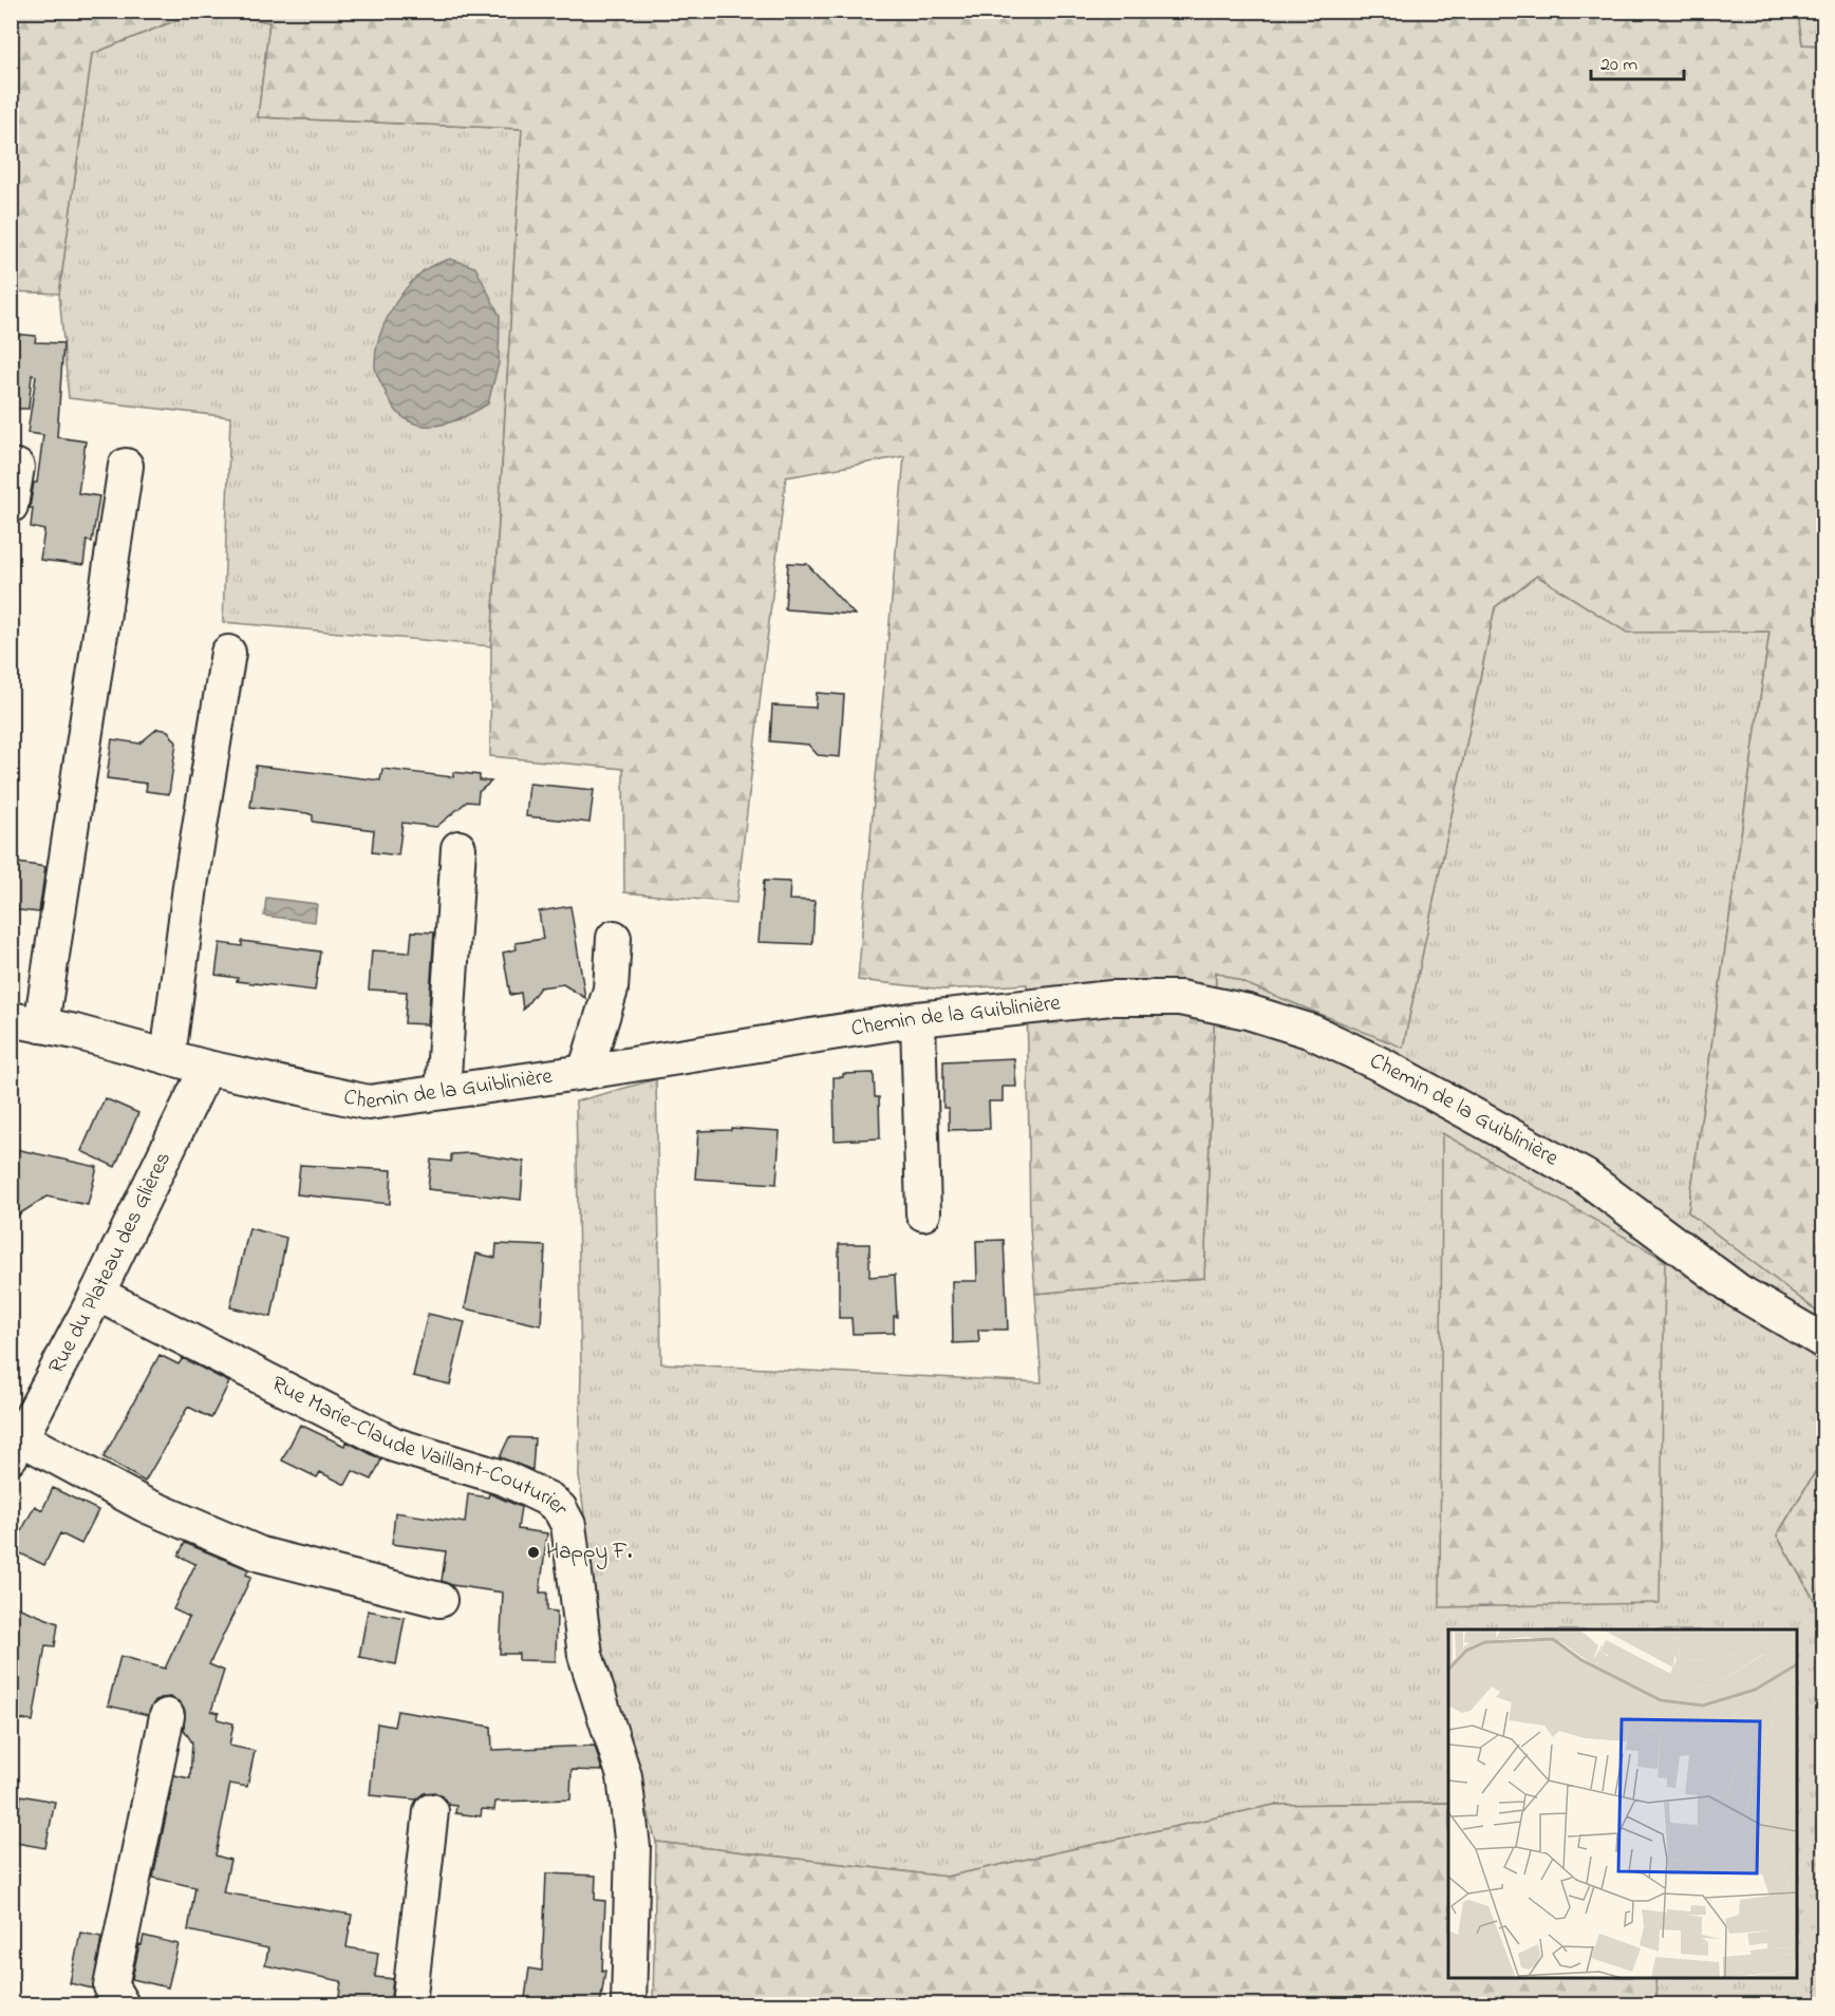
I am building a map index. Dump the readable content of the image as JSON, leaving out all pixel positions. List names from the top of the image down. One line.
{"streets":{"street":["Chemin de la Guiblinière","Rue du Plateau des Glières","Rue Marie-Claude Vaillant-Couturier"]},"crossings":[["Chemin de la Guiblinière","Rue du Plateau des Glières"],["Rue du Plateau des Glières","Rue Marie-Claude Vaillant-Couturier"]],"places":["Happy F."],"scale_bar":"20 m"}
